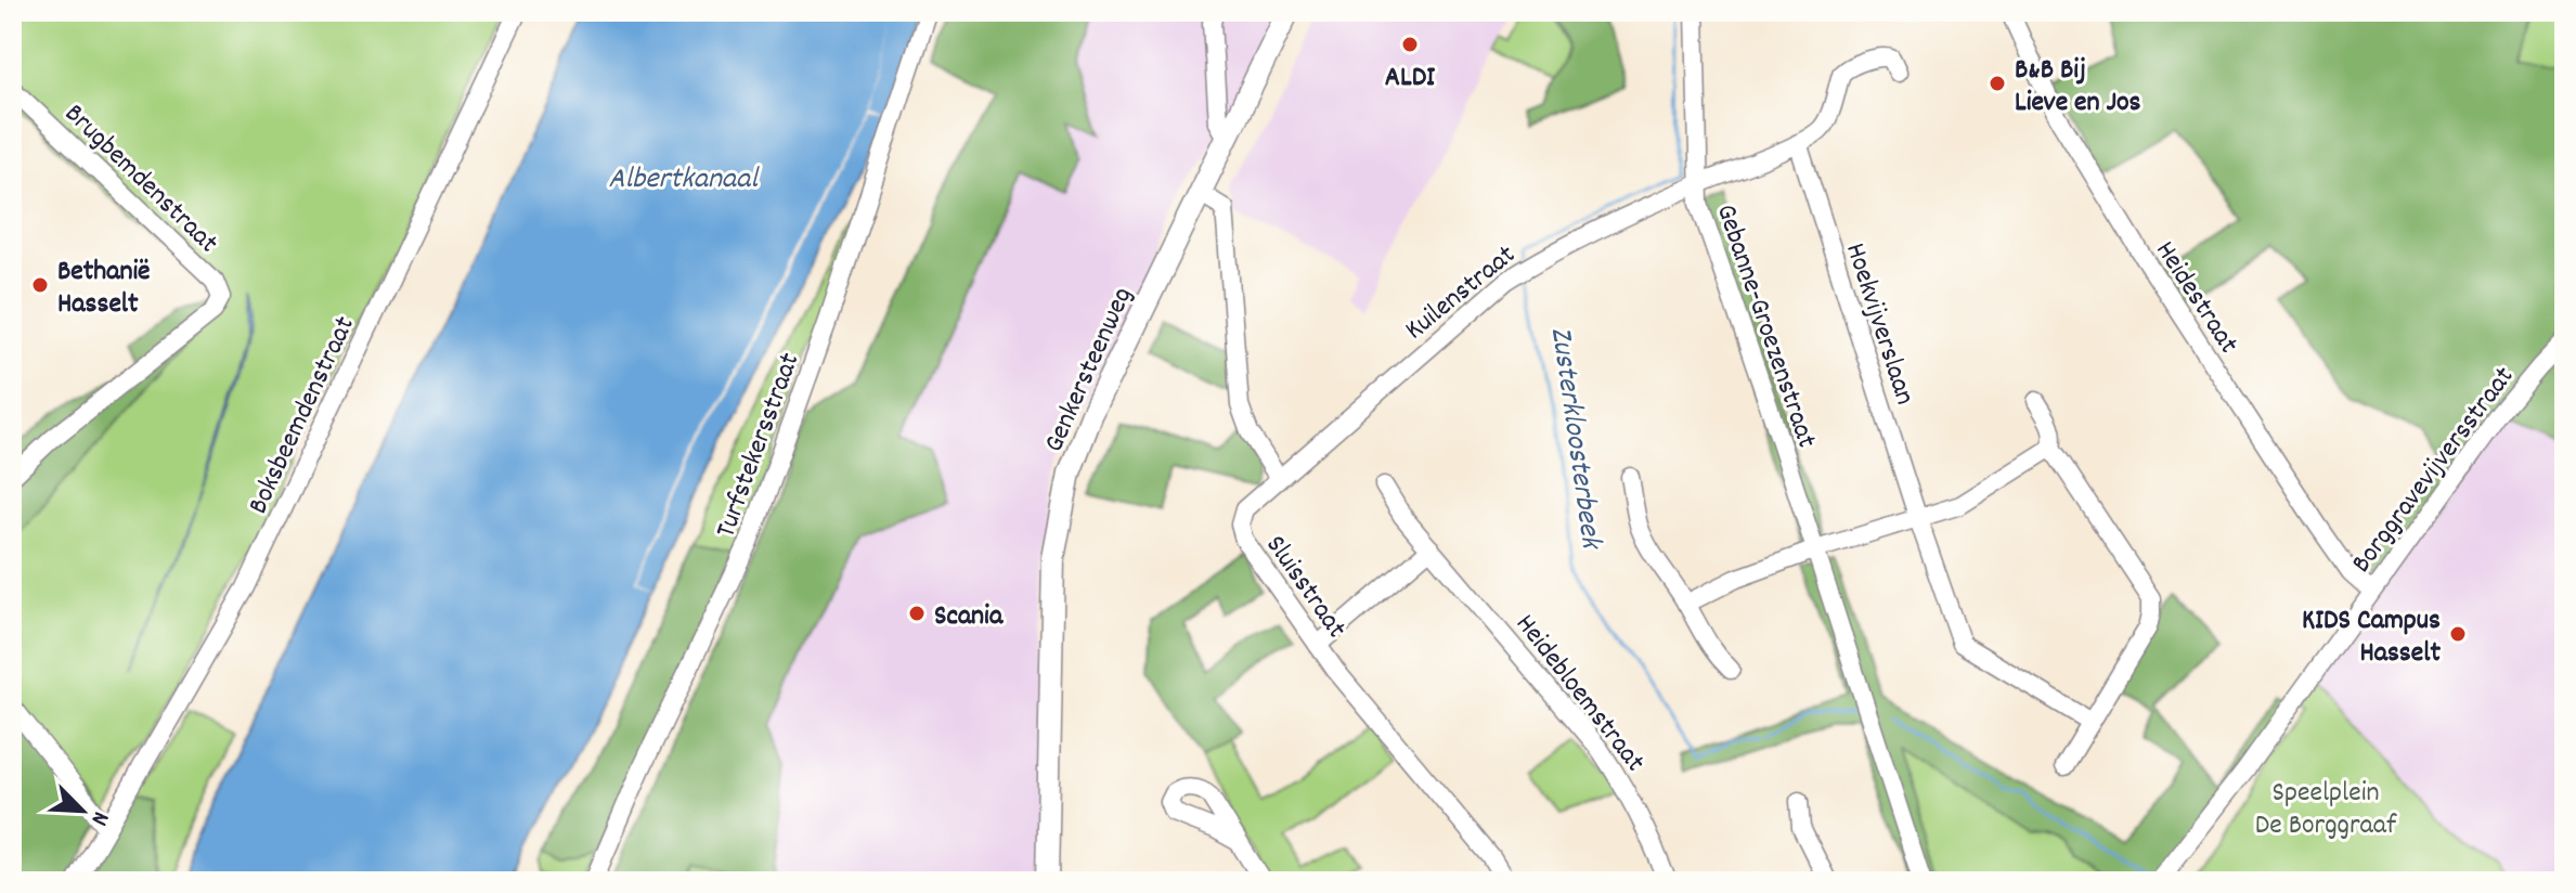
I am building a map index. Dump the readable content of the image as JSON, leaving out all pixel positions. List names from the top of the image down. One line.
{"streets":{"main road":["Genkersteenweg"],"street":["Brugbemdenstraat","Kuilenstraat","Heidestraat","Hoekvijverslaan","Gebanne-Groezenstraat","Boksbeemdenstraat","Turfstekersstraat","Borggravevijversstraat","Sluisstraat","Heidebloemstraat"]},"crossings":[["Kuilenstraat","Gebanne-Groezenstraat"],["Kuilenstraat","Sluisstraat"],["Heidestraat","Borggravevijversstraat"]],"water":["Albertkanaal","Zusterkloosterbeek"],"parks":["Speelplein De Borggraaf"],"places":["ALDI","B&B Bij Lieve en Jos","Bethanië Hasselt","Scania","KIDS Campus Hasselt"],"north":"bottom right"}
